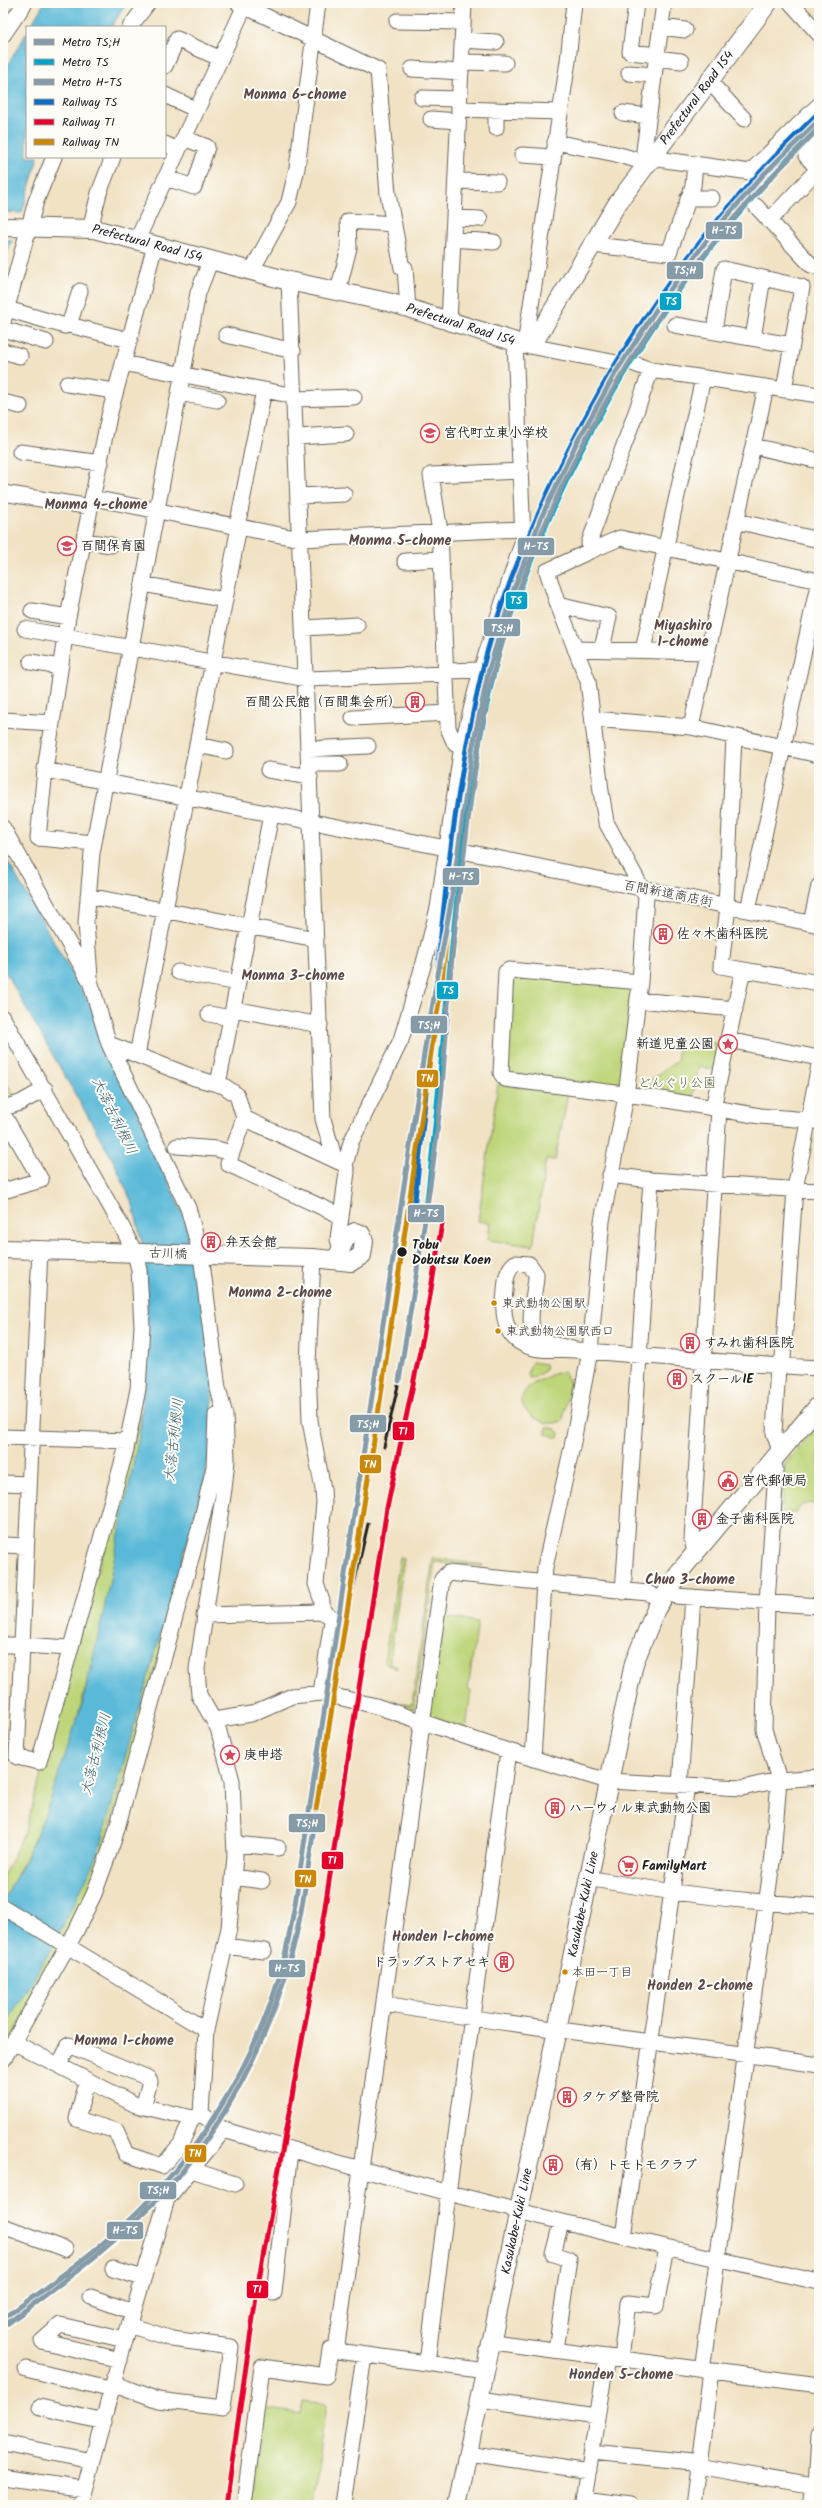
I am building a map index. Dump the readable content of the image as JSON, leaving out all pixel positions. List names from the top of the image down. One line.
{"streets":{"main road":["Prefectural Road 154","古川橋","Kasukabe-Kuki Line"],"street":["百間新道商店街"]},"districts":["Monma 6-chome","Monma 4-chome","Monma 5-chome","Miyashiro 1-chome","Monma 3-chome","Monma 2-chome","Chuo 3-chome","Honden 1-chome","Honden 2-chome","Monma 1-chome","Honden 5-chome"],"water":["大落古利根川"],"parks":["どんぐり公園"],"places":{"school or university":["宮代町立東小学校","百間保育園"],"building":["百間公民館（百間集会所）","佐々木歯科医院","弁天会館","すみれ歯科医院","スクールIE","金子歯科医院","ハーウィル東武動物公園","ドラッグストアセキ","タケダ整骨院","（有）トモトモクラブ"],"place":["新道児童公園","庚申塔"],"other":["Tobu Dobutsu Koen","東武動物公園駅","東武動物公園駅西口","本田一丁目"],"public building":["宮代郵便局"],"supermarket":["FamilyMart"]},"lines":["rail line TS","metro line TS;H","metro line TS","metro line H-TS","rail line TN","rail line TI"],"legend":["Metro TS;H","Metro TS","Metro H-TS","Railway TS","Railway TI","Railway TN"]}
